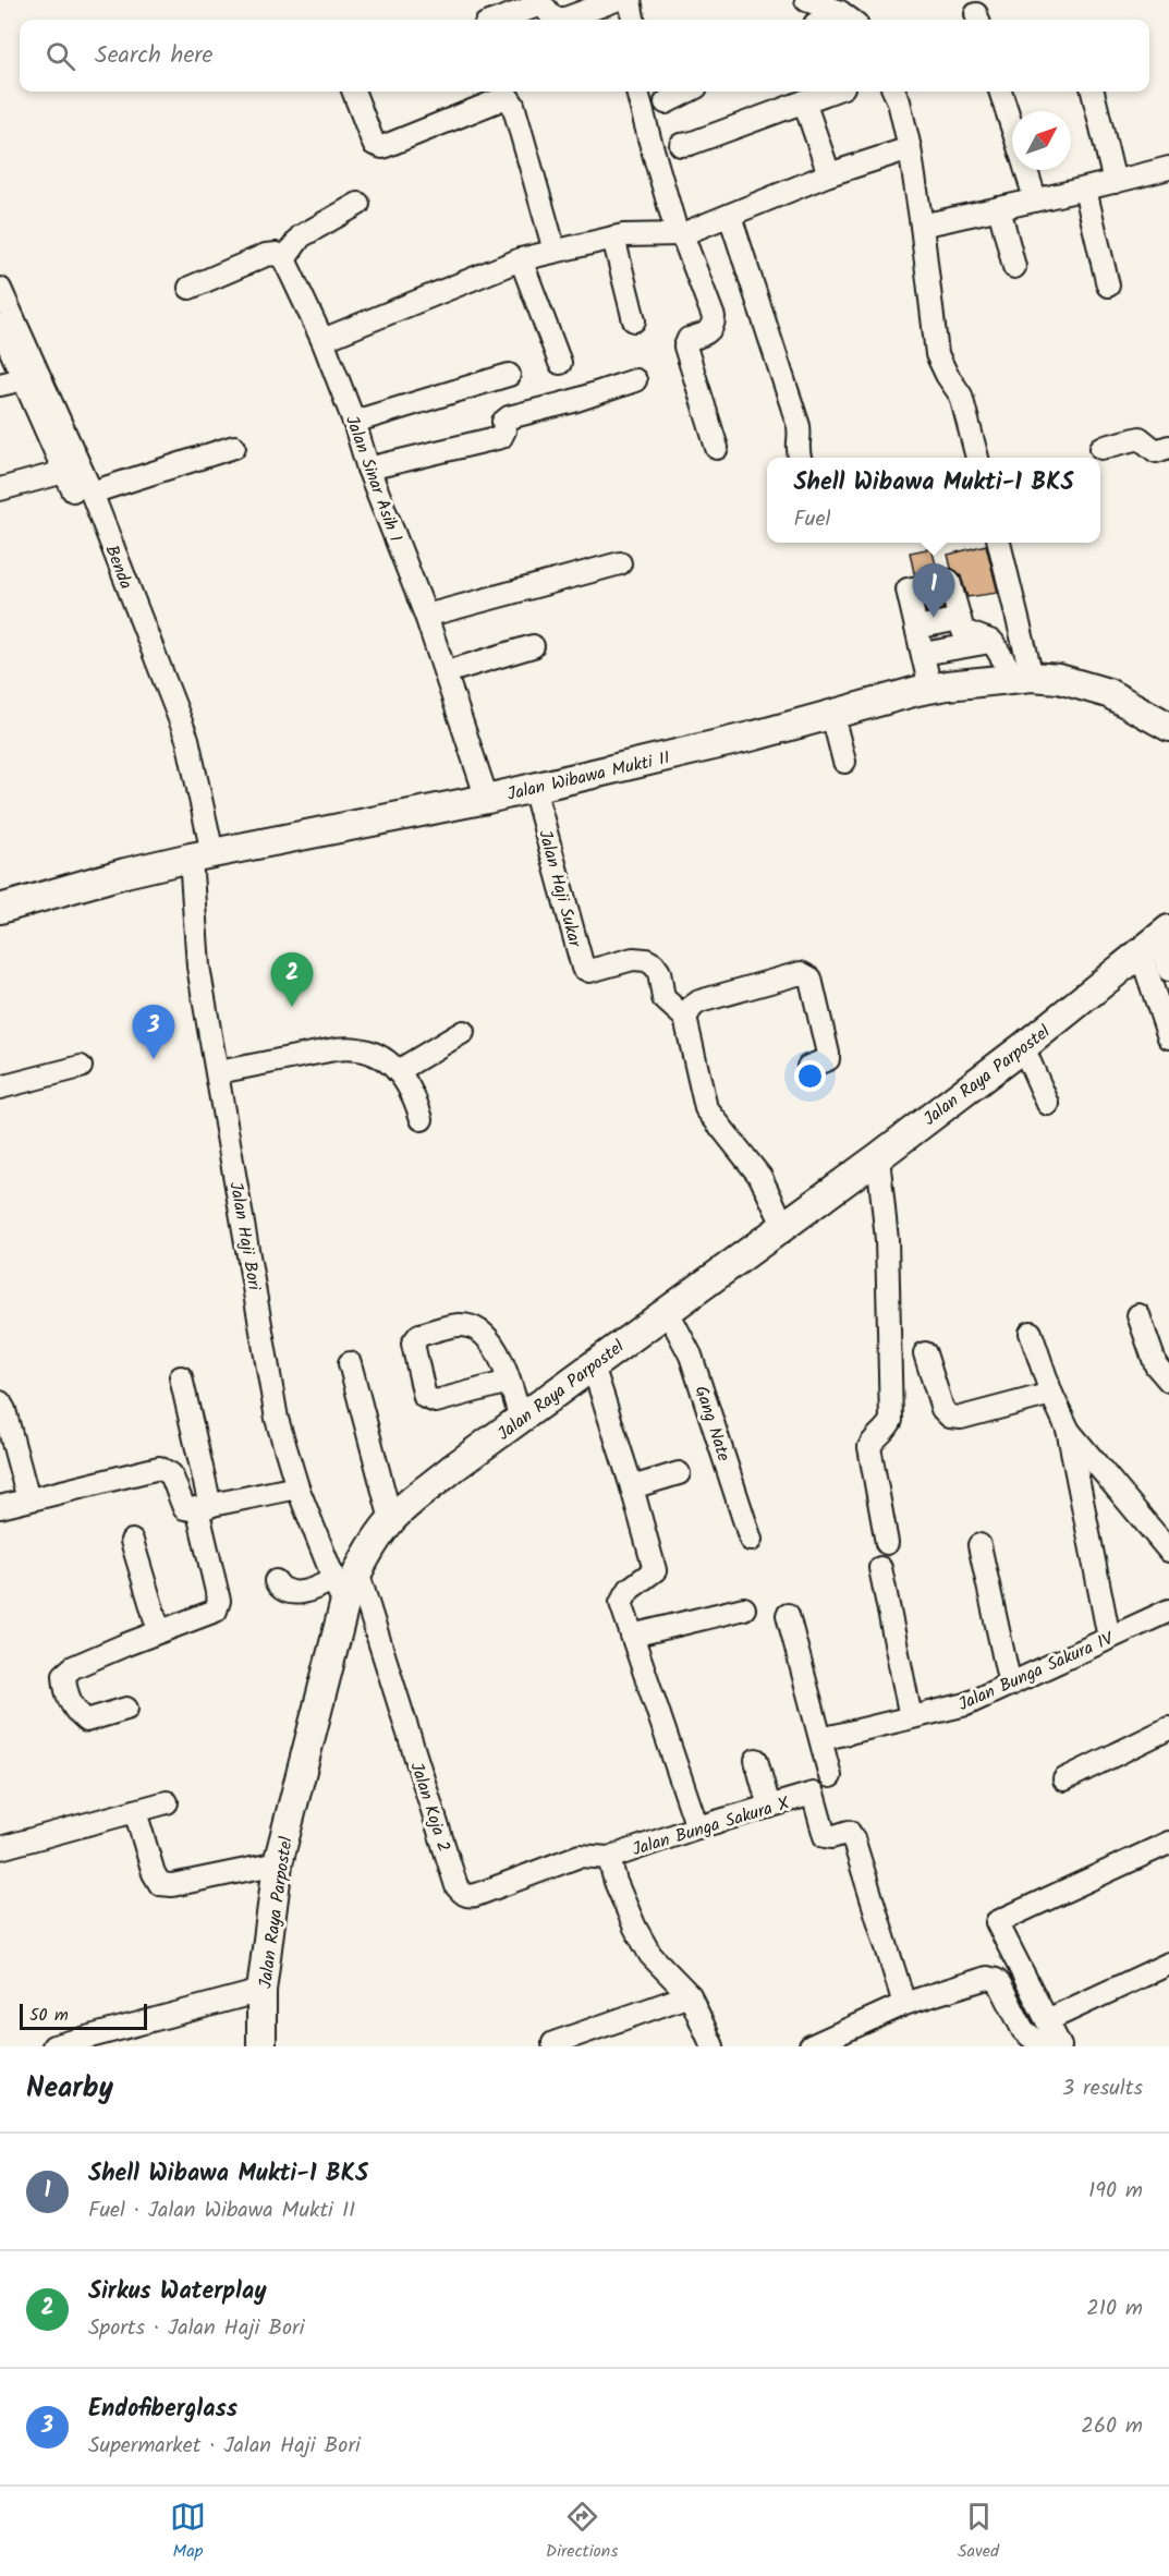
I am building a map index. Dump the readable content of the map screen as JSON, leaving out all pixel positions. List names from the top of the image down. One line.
{"streets":{"main road":["Jalan Wibawa Mukti II","Jalan Raya Parpostel"],"street":["Jalan Sinar Asih 1","Benda","Jalan Haji Sukar","Jalan Haji Bori","Gang Nate","Jalan Bunga Sakura IV","Jalan Koja 2","Jalan Bunga Sakura X"]},"crossings":[["Jalan Sinar Asih 1","Jalan Wibawa Mukti II"],["Benda","Jalan Wibawa Mukti II"],["Benda","Jalan Haji Bori"],["Jalan Wibawa Mukti II","Jalan Haji Sukar"],["Jalan Wibawa Mukti II","Jalan Haji Bori"],["Jalan Raya Parpostel","Jalan Haji Bori"],["Jalan Raya Parpostel","Gang Nate"],["Jalan Raya Parpostel","Jalan Koja 2"],["Jalan Haji Bori","Jalan Koja 2"],["Jalan Koja 2","Jalan Bunga Sakura X"]],"scale_bar":"50 m","north":"top right","page":{"search":"Search here","popup":["Shell Wibawa Mukti-1 BKS","Fuel"],"pins":["1","2","3"],"scale":"50 m","heading":["Nearby","3 results"],"list":[{"mark":"1","name":"Shell Wibawa Mukti-1 BKS","note":"Fuel · Jalan Wibawa Mukti II","value":"190 m"},{"mark":"2","name":"Sirkus Waterplay","note":"Sports · Jalan Haji Bori","value":"210 m"},{"mark":"3","name":"Endofiberglass","note":"Supermarket · Jalan Haji Bori","value":"260 m"}],"nav":["Map","Directions","Saved"]}}
